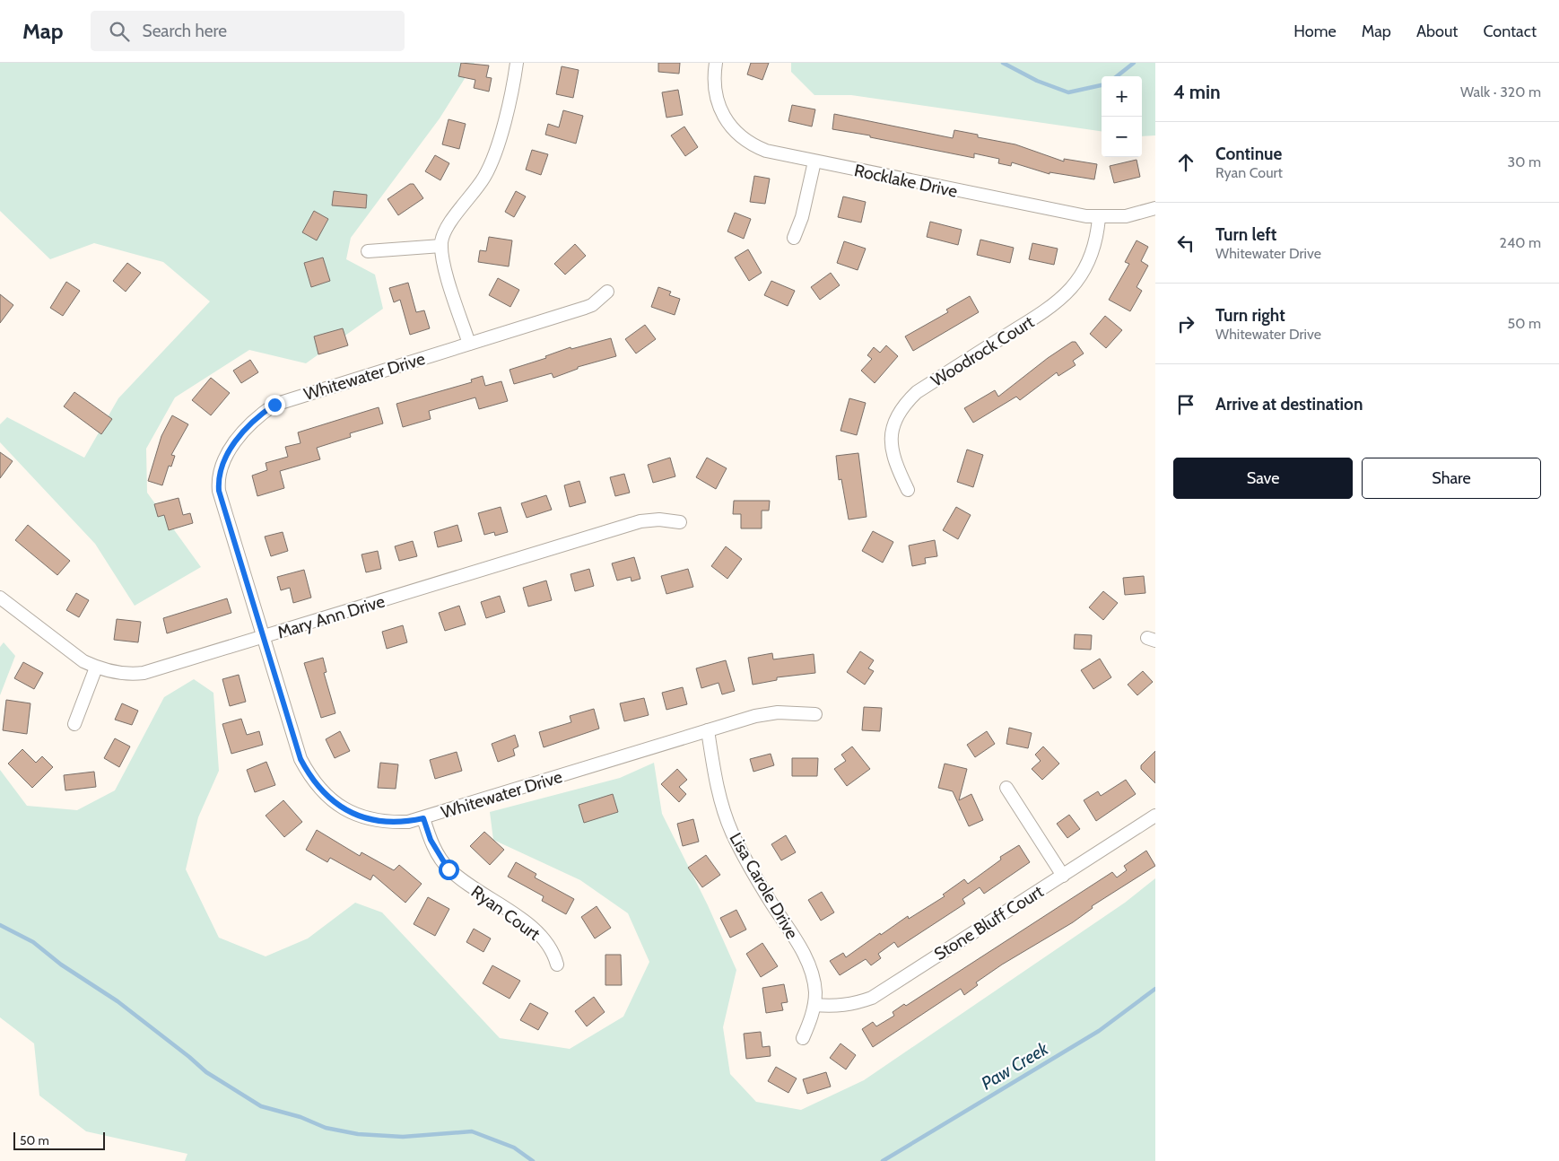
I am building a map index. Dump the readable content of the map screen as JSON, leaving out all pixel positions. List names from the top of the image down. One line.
{"streets":{"street":["Rocklake Drive","Woodrock Court","Whitewater Drive","Mary Ann Drive","Lisa Carole Drive","Ryan Court","Stone Bluff Court"]},"crossings":[["Rocklake Drive","Woodrock Court"],["Whitewater Drive","Mary Ann Drive"],["Whitewater Drive","Lisa Carole Drive"],["Whitewater Drive","Ryan Court"],["Lisa Carole Drive","Stone Bluff Court"]],"water":["Paw Creek"],"scale_bar":"50 m","page":{"header":"Map","search":"Search here","nav":["Home","Map","About","Contact"],"heading":["4 min","Walk · 320 m"],"map_buttons":["+","−"],"list":[["Continue","Ryan Court","30 m"],["Turn left","Whitewater Drive","240 m"],["Turn right","Whitewater Drive","50 m"],"Arrive at destination"],"buttons":["Save","Share"],"scale":"50 m"}}
